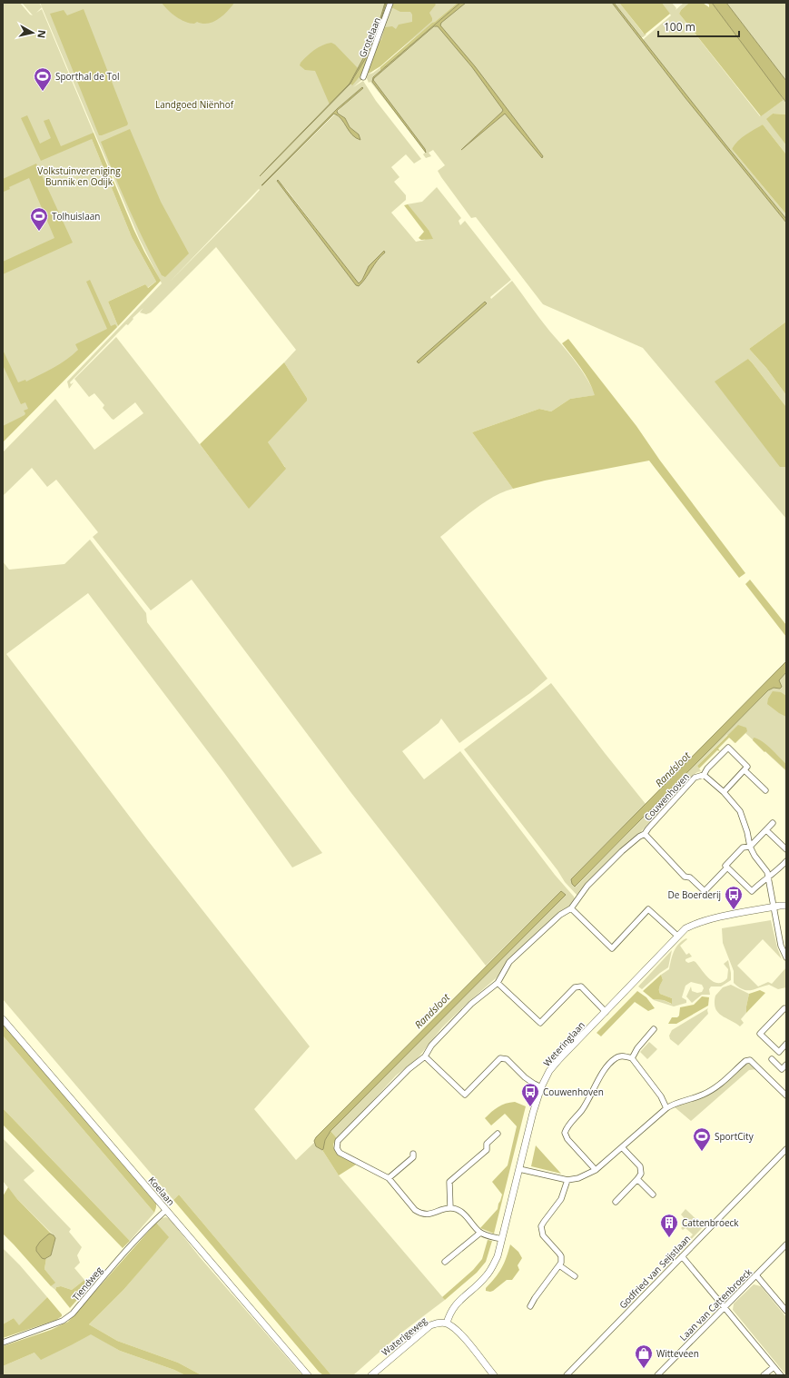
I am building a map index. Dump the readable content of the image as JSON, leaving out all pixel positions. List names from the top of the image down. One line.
{"streets":{"street":["Grotelaan","Couwenhoven","Weteringlaan","Koelaan","Godfried van Seijstlaan","Tiendweg","Laan van Cattenbroeck","Waterigeweg"]},"crossings":[["Couwenhoven","Weteringlaan"],["Weteringlaan","Waterigeweg"],["Koelaan","Tiendweg"]],"water":["Randsloot"],"parks":["Landgoed Niënhof","Volkstuinvereniging Bunnik en Odijk"],"places":{"sports":["Sporthal de Tol","Tolhuislaan","SportCity"],"bus stop":["De Boerderij","Couwenhoven"],"building":["Cattenbroeck"],"shop":["Witteveen"]},"scale_bar":"100 m","north":"right"}
